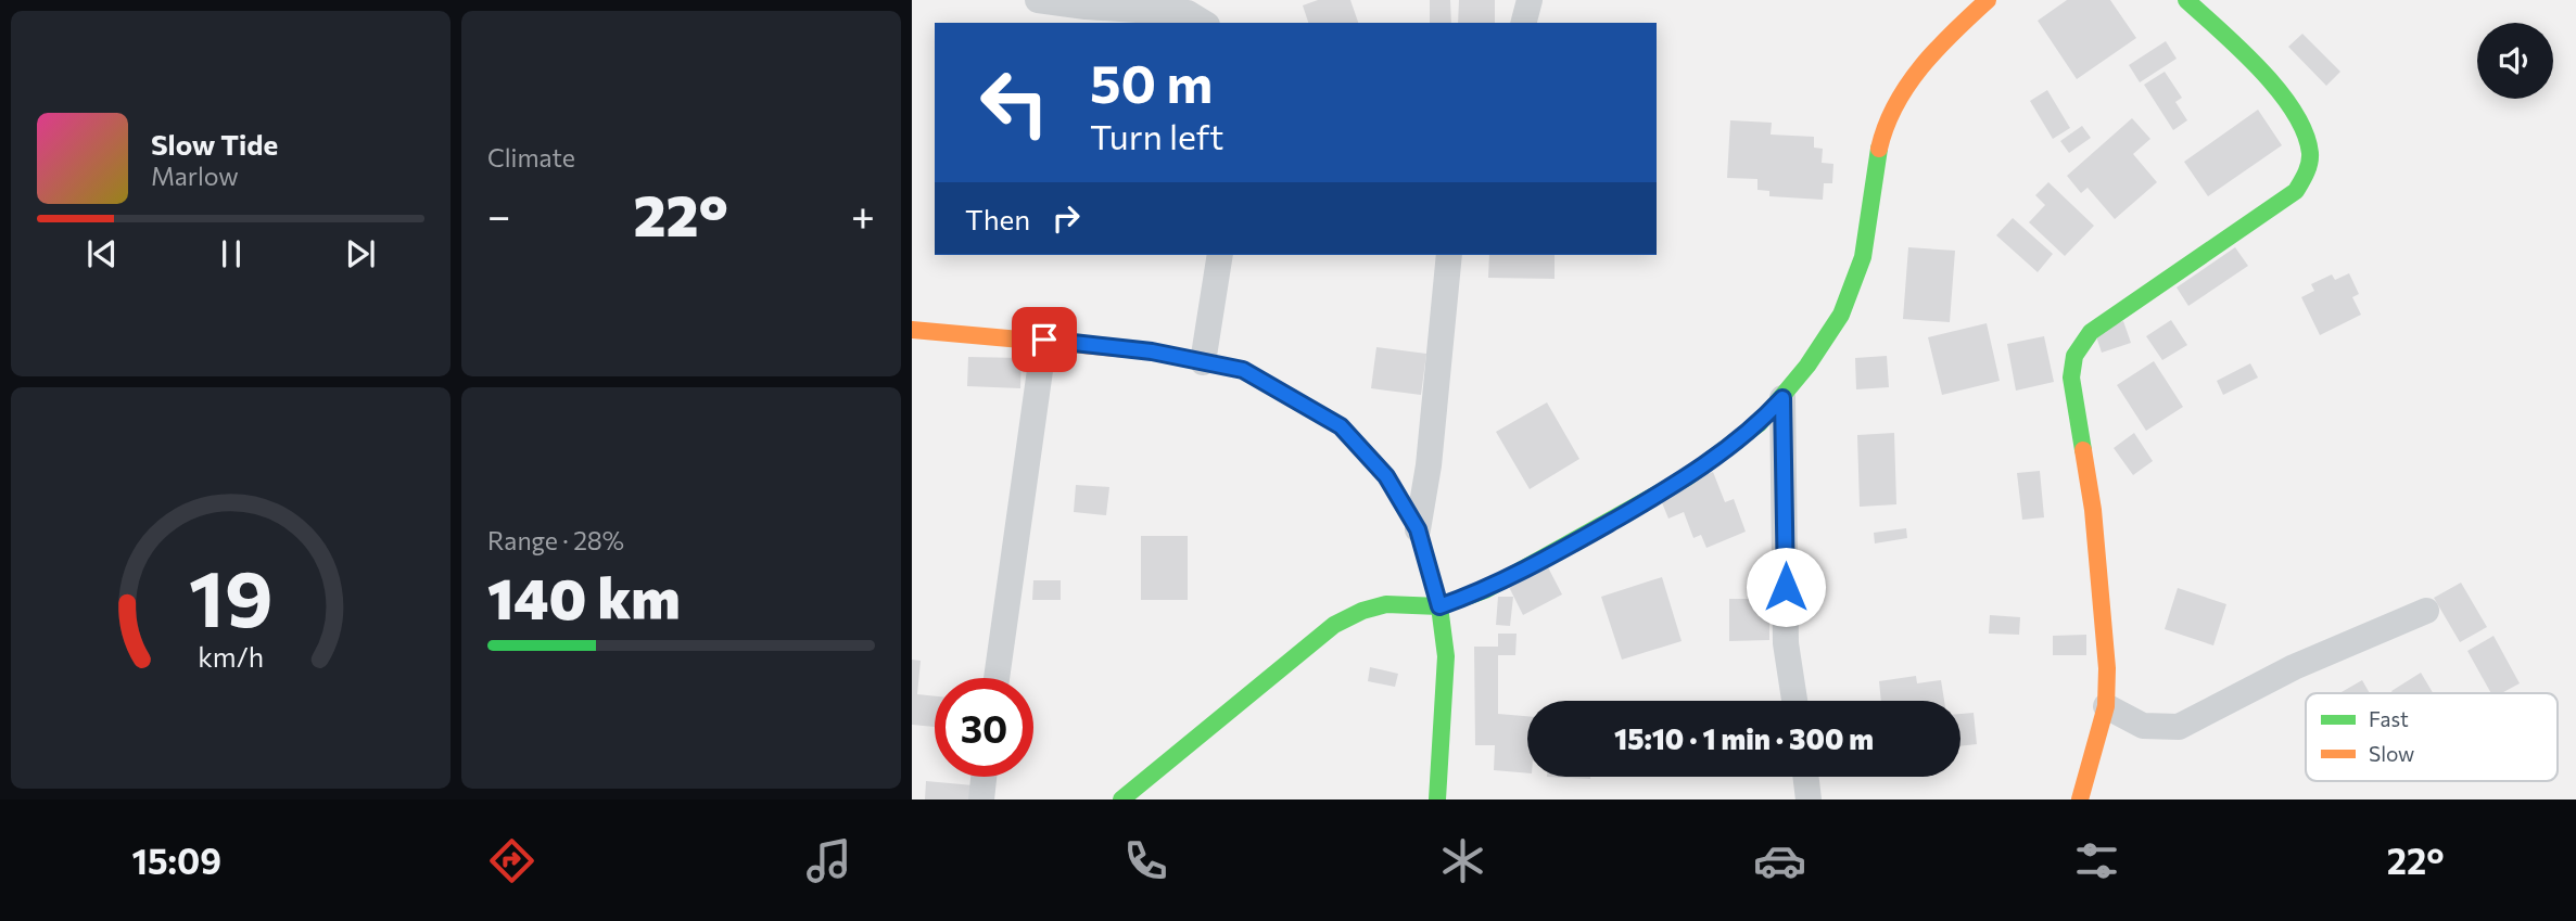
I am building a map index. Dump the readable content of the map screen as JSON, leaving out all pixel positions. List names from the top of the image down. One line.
{"legend":["Fast","Slow"],"page":{"tile":["Climate",["Range · 28%","140 km"]],"turn":["50 m","Turn left"],"song":["Slow Tide","Marlow"],"then":"Then","heat":["−","22°","+"],"limit":"30","trip":"15:10 · 1 min · 300 m","tabs":["15:09","22°"],"gauge":["19","km/h"]}}
